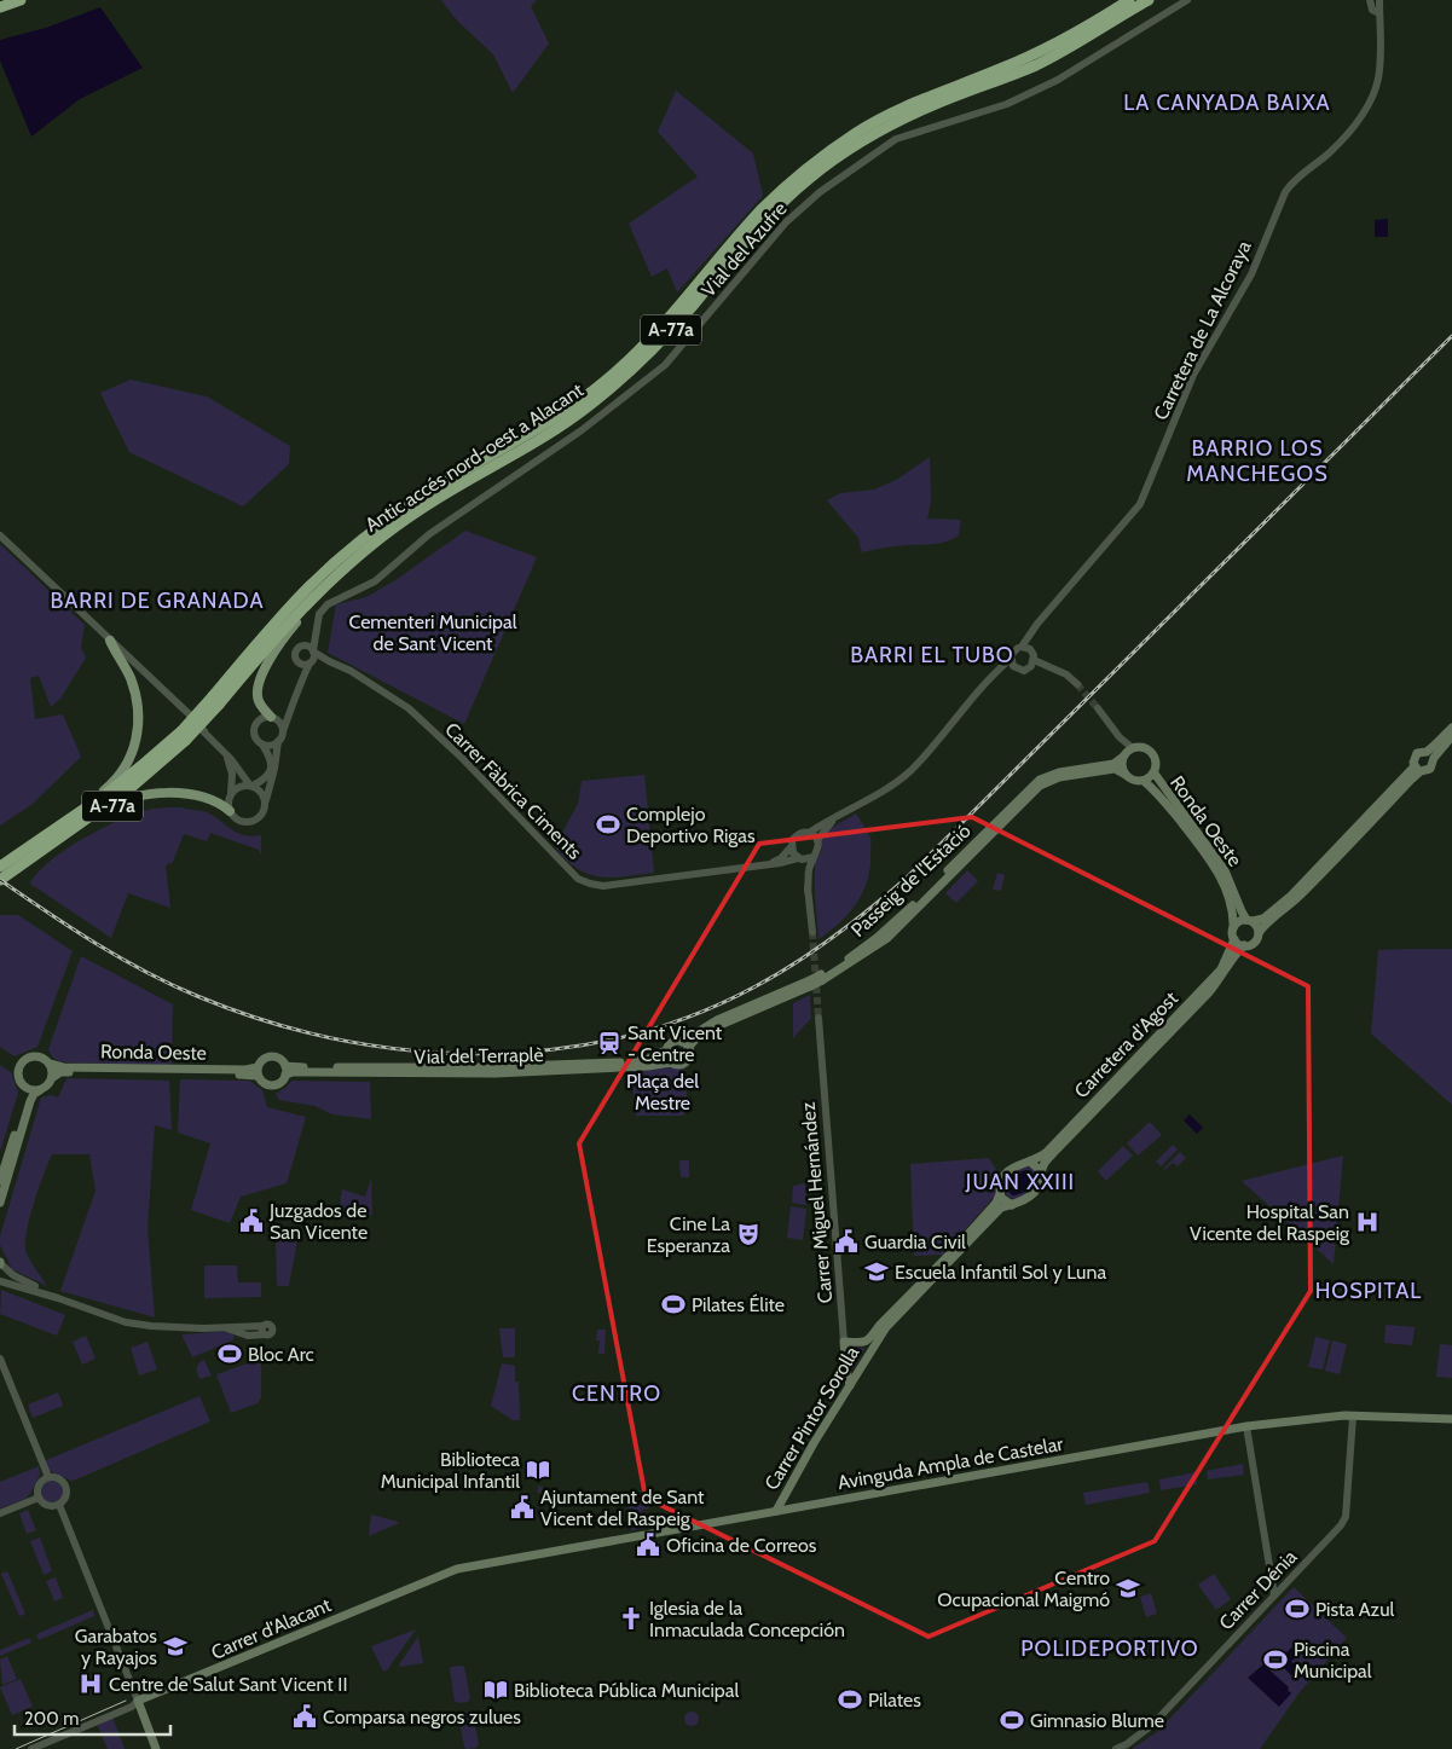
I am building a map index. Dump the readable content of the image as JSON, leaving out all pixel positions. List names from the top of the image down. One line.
{"streets":{"highway":["A-77a","Antic accés nord-oest a Alacant"],"main road":["Ronda Oeste","Passeig de l'Estació","Carretera d'Agost","Vial del Terraplè","Carrer Miguel Hernández","Carrer Pintor Sorolla","Avinguda Ampla de Castelar","Carrer d'Alacant"],"street":["Vial del Azufre","Carretera de La Alcoraya","Carrer Fàbrica Ciments","Carrer Dénia"]},"crossings":[["Vial del Azufre","Carrer Fàbrica Ciments"],["A-77a","Antic accés nord-oest a Alacant"],["Ronda Oeste","Passeig de l'Estació"],["Ronda Oeste","Carretera d'Agost"],["Ronda Oeste","Vial del Terraplè"],["Passeig de l'Estació","Vial del Terraplè"],["Carretera d'Agost","Carrer Pintor Sorolla"],["Carrer Miguel Hernández","Carrer Pintor Sorolla"],["Carrer Pintor Sorolla","Avinguda Ampla de Castelar"],["Avinguda Ampla de Castelar","Carrer Dénia"],["Avinguda Ampla de Castelar","Carrer d'Alacant"]],"districts":["LA CANYADA BAIXA","BARRIO LOS MANCHEGOS","BARRI DE GRANADA","BARRI EL TUBO","JUAN XXIII","HOSPITAL","CENTRO","POLIDEPORTIVO"],"parks":["Cementeri Municipal de Sant Vicent","Plaça del Mestre"],"places":{"sports":["Complejo Deportivo Rigas","Pilates Élite","Bloc Arc","Pista Azul","Piscina Municipal","Pilates","Gimnasio Blume"],"station":["Sant Vicent - Centre"],"public building":["Juzgados de San Vicente","Guardia Civil","Ajuntament de Sant Vicent del Raspeig","Oficina de Correos","Comparsa negros zulues"],"hospital":["Hospital San Vicente del Raspeig","Centre de Salut Sant Vicent II"],"theatre":["Cine La Esperanza"],"school or university":["Escuela Infantil Sol y Luna","Centro Ocupacional Maigmó","Garabatos y Rayajos"],"library":["Biblioteca Municipal Infantil","Biblioteca Pública Municipal"],"church":["Iglesia de la Inmaculada Concepción"]},"scale_bar":"200 m"}
